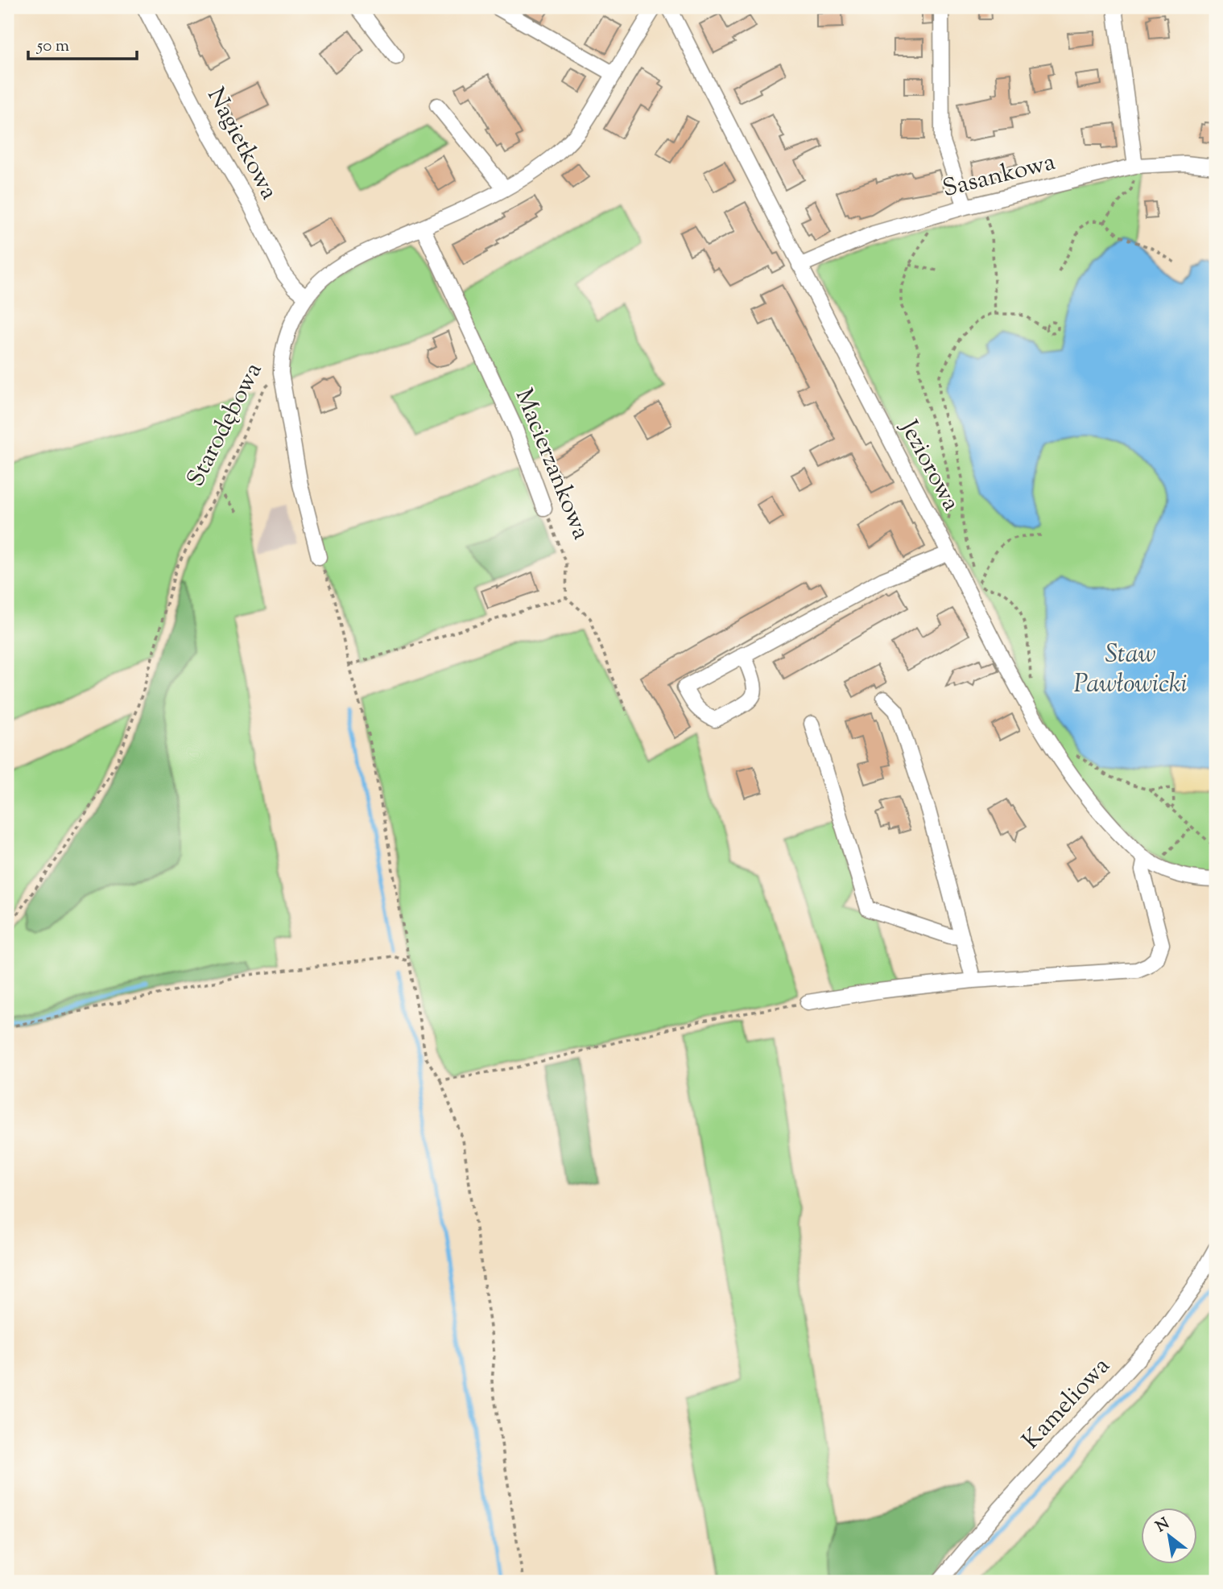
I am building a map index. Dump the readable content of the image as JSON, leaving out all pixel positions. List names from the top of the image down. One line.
{"streets":{"street":["Nagietkowa","Sasankowa","Starodębowa","Macierzankowa","Jeziorowa","Kameliowa"]},"crossings":[["Nagietkowa","Starodębowa"],["Sasankowa","Jeziorowa"],["Starodębowa","Macierzankowa"]],"water":["Staw Pawłowicki"],"scale_bar":"50 m","north":"top left"}
